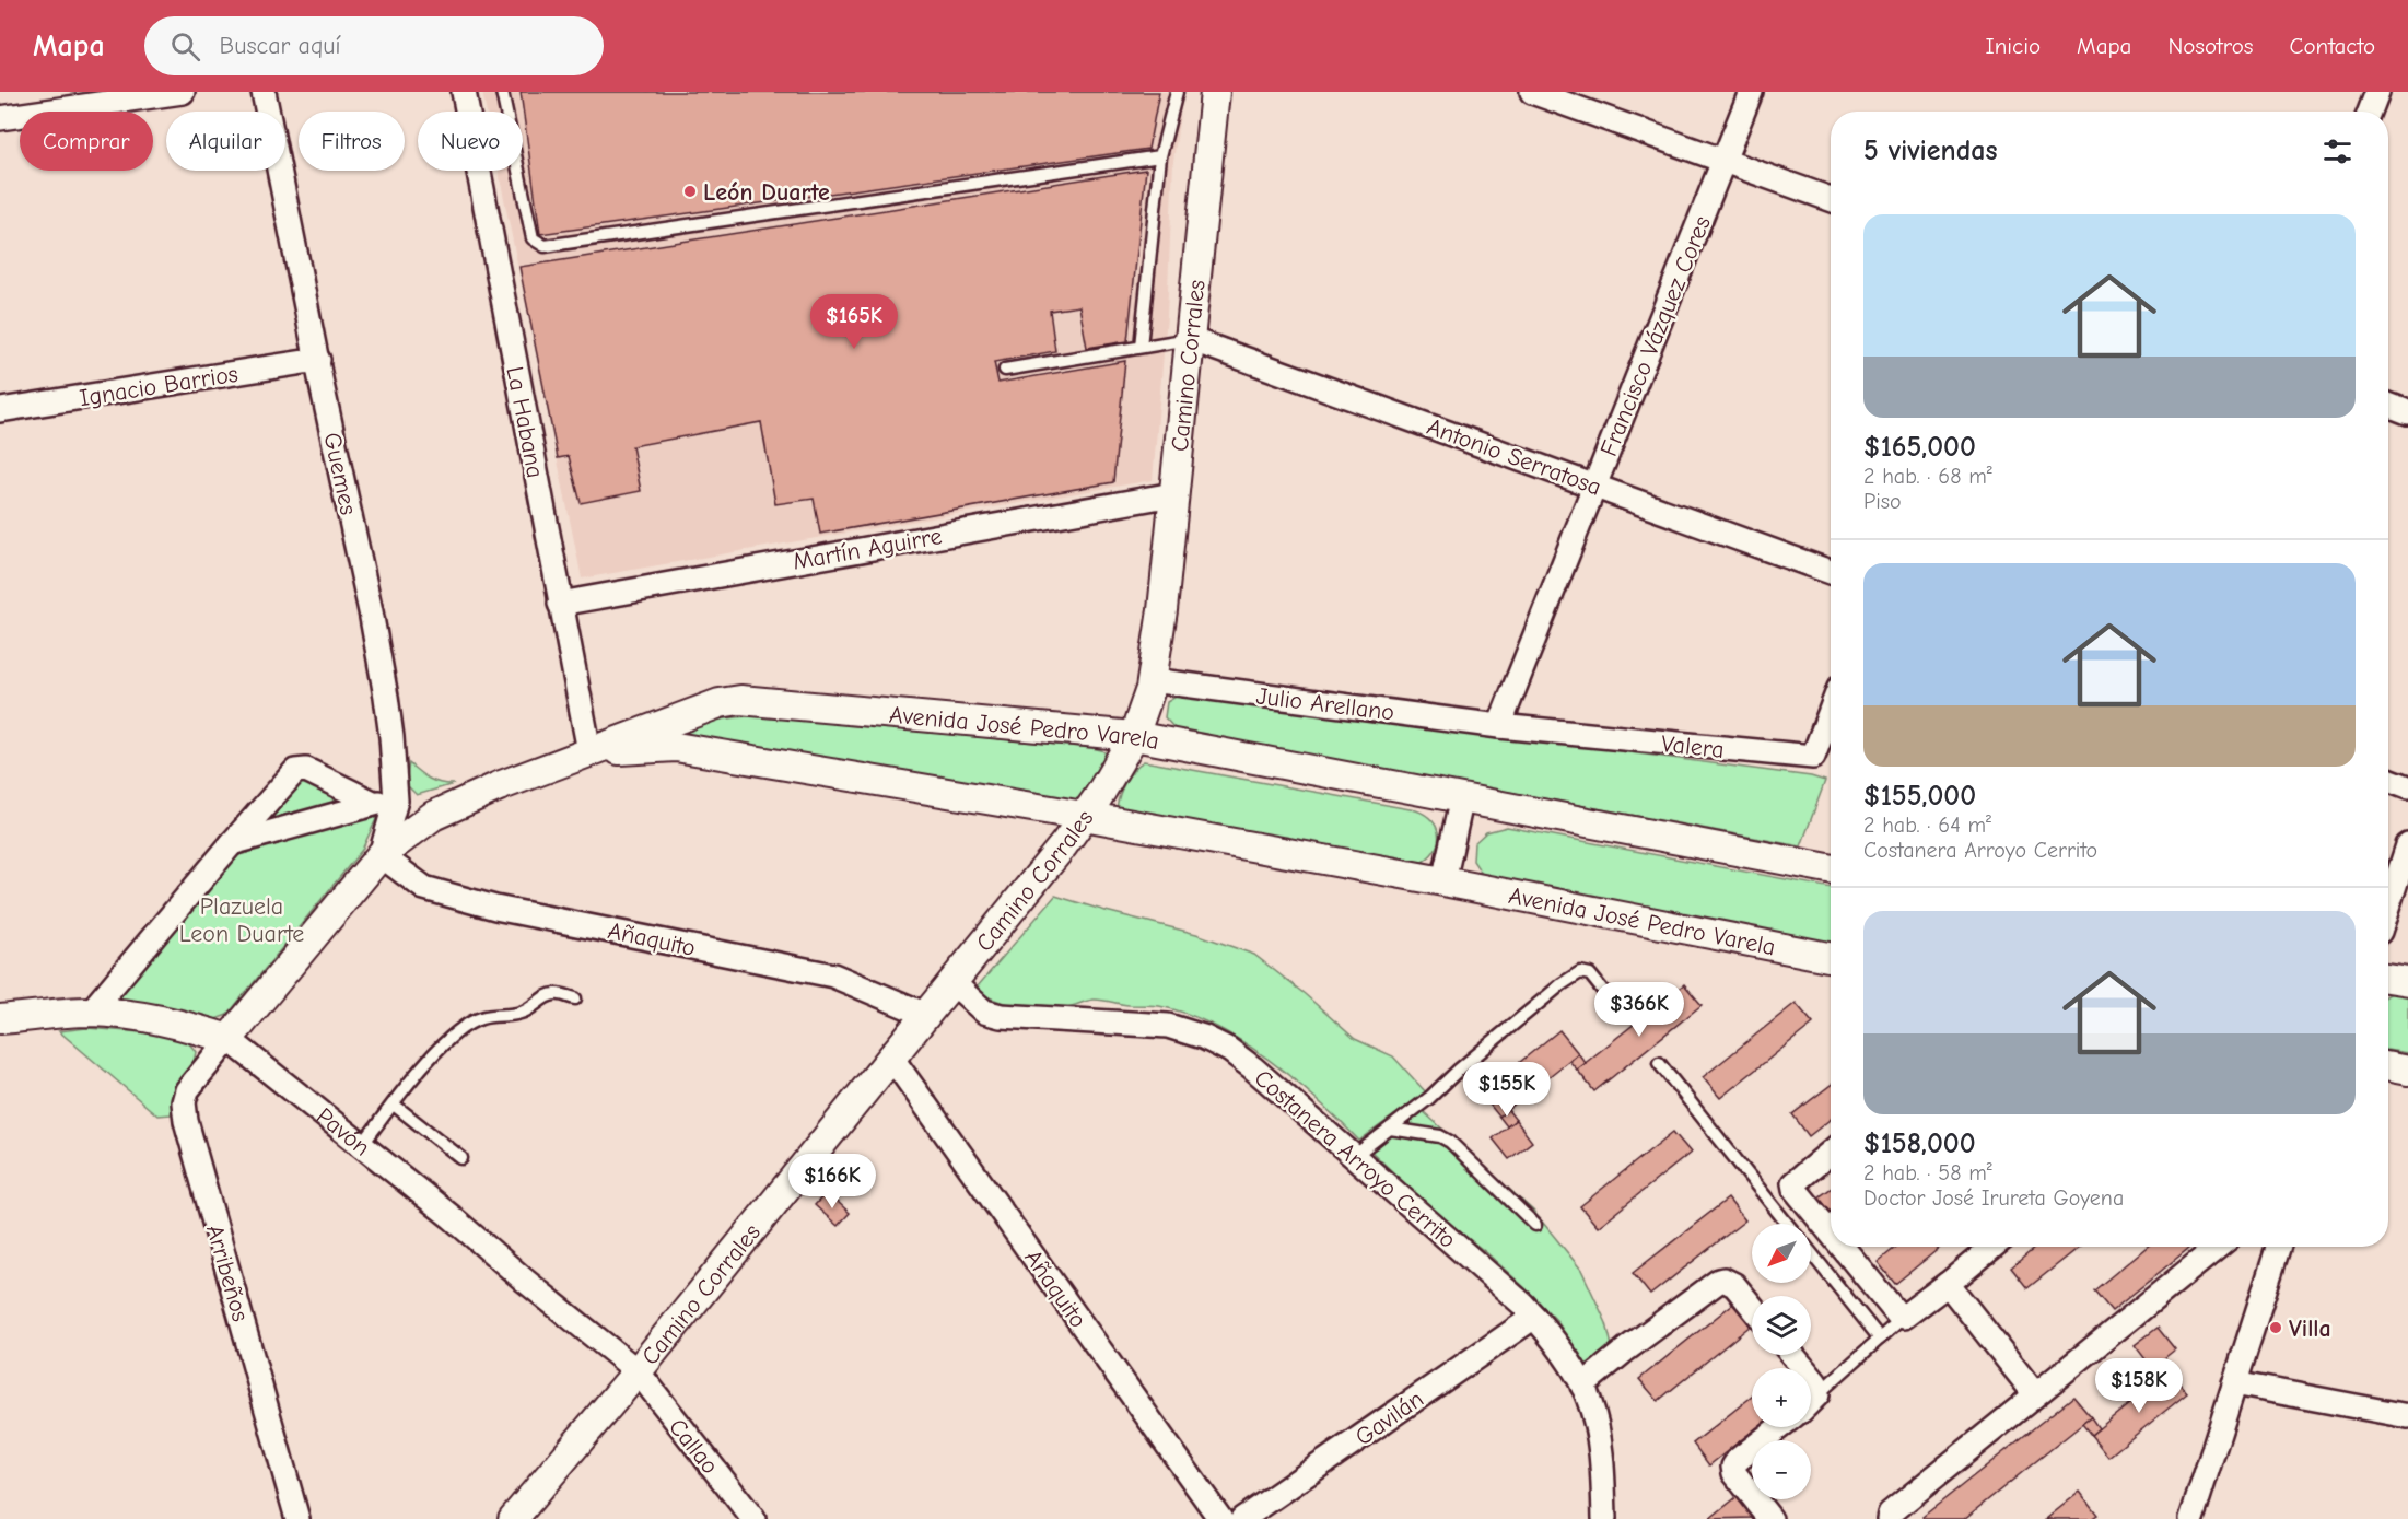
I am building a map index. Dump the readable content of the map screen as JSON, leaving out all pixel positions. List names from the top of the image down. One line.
{"streets":{"street":["Francisco Vázquez Cores","Camino Corrales","Ignacio Barrios","La Habana","Antonio Serratosa","Guemes","Martín Aguirre","Julio Arellano","Avenida José Pedro Varela","Valera","Añaquito","Pavón","Costanera Arroyo Cerrito","Arribeños","Gavilán","Callao"]},"crossings":[["Francisco Vázquez Cores","Antonio Serratosa"],["Francisco Vázquez Cores","Julio Arellano"],["Francisco Vázquez Cores","Valera"],["Camino Corrales","Antonio Serratosa"],["Camino Corrales","Martín Aguirre"],["Camino Corrales","Julio Arellano"],["Camino Corrales","Avenida José Pedro Varela"],["Camino Corrales","Añaquito"],["Camino Corrales","Pavón"],["Camino Corrales","Costanera Arroyo Cerrito"],["Camino Corrales","Callao"],["Ignacio Barrios","Guemes"],["La Habana","Martín Aguirre"],["La Habana","Avenida José Pedro Varela"],["Guemes","Avenida José Pedro Varela"],["Guemes","Añaquito"],["Julio Arellano","Valera"],["Avenida José Pedro Varela","Añaquito"],["Avenida José Pedro Varela","Pavón"],["Avenida José Pedro Varela","Arribeños"],["Pavón","Arribeños"],["Pavón","Callao"],["Costanera Arroyo Cerrito","Gavilán"]],"parks":["Plazuela Leon Duarte"],"places":["León Duarte","Villa"],"north":"bottom left","page":{"header":"Mapa","search":"Buscar aquí","nav":["Inicio","Mapa","Nosotros","Contacto"],"chip":["Comprar","Alquilar","Filtros","Nuevo"],"heading":"5 viviendas","list":[{"name":"$165,000","note":"2 hab. · 68 m² · Piso"},{"name":"$155,000","note":"2 hab. · 64 m² · Costanera Arroyo Cerrito"},{"name":"$158,000","note":"2 hab. · 58 m² · Doctor José Irureta Goyena"}],"price":["$165K","$366K","$155K","$166K","$158K"],"map_buttons":["+","−"]}}
